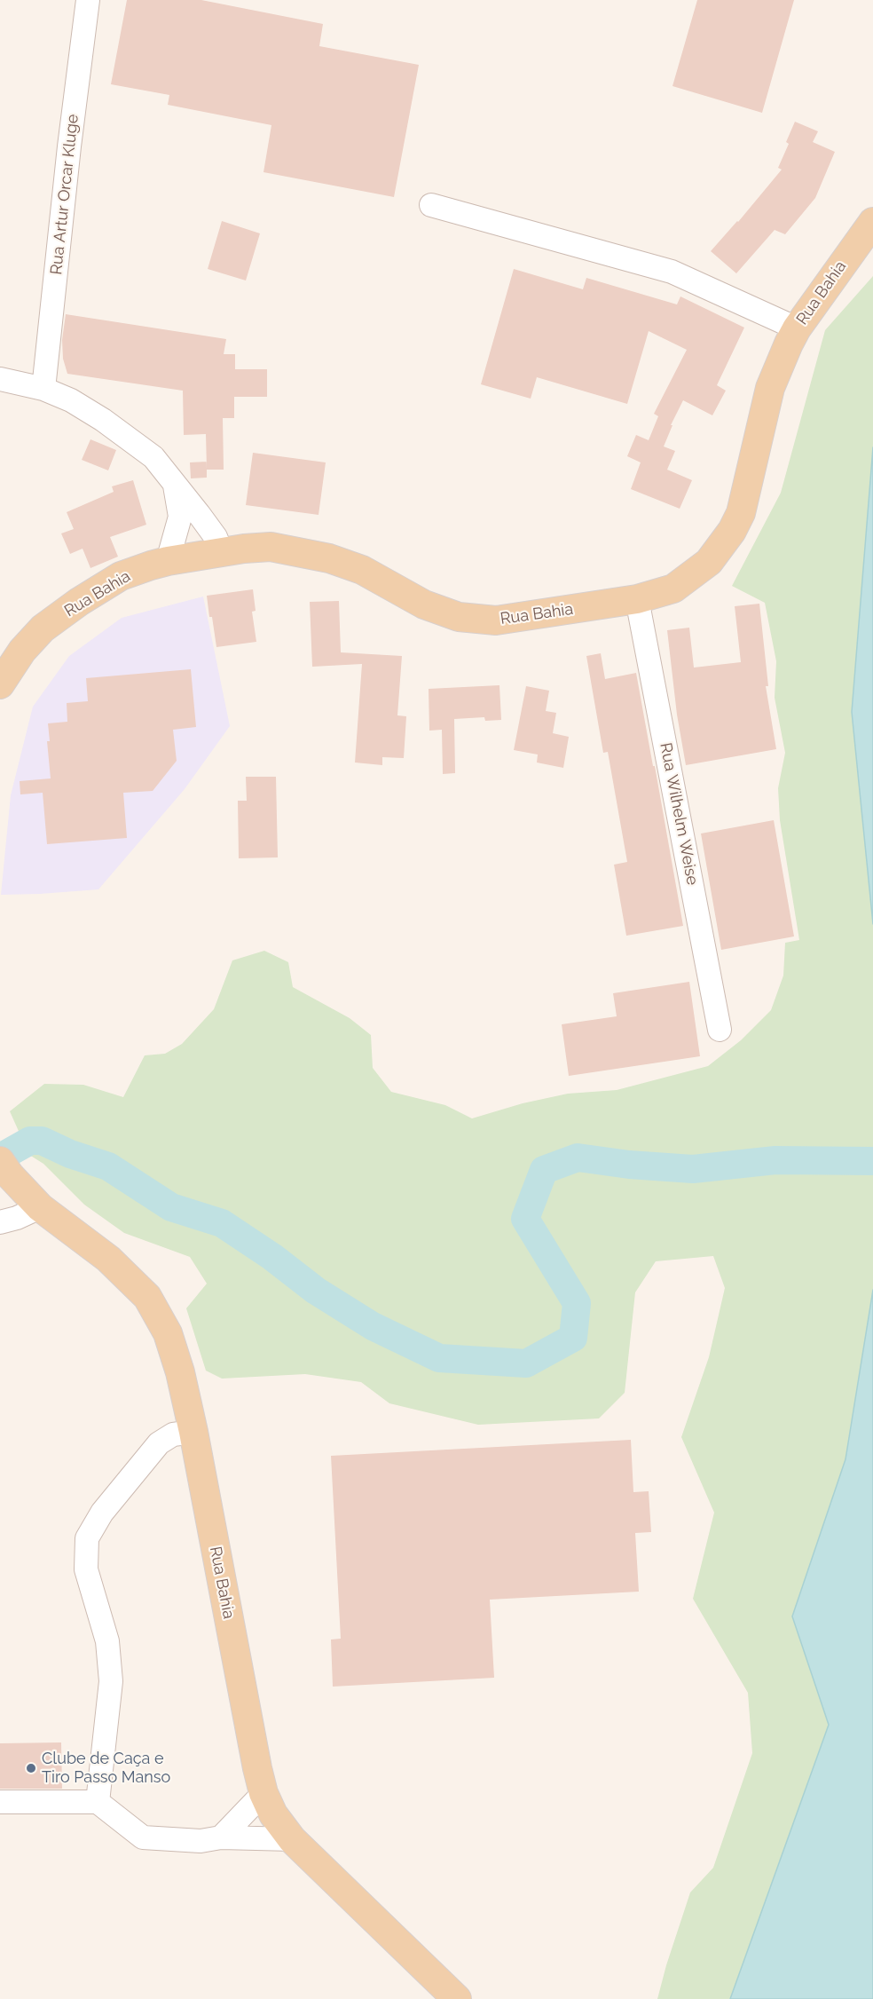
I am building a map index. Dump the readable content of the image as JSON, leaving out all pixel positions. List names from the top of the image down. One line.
{"streets":{"main road":["Rua Bahia"],"street":["Rua Artur Orcar Kluge","Rua Wilhelm Weise"]},"crossings":[["Rua Bahia","Rua Wilhelm Weise"]],"places":["Clube de Caça e Tiro Passo Manso"]}
